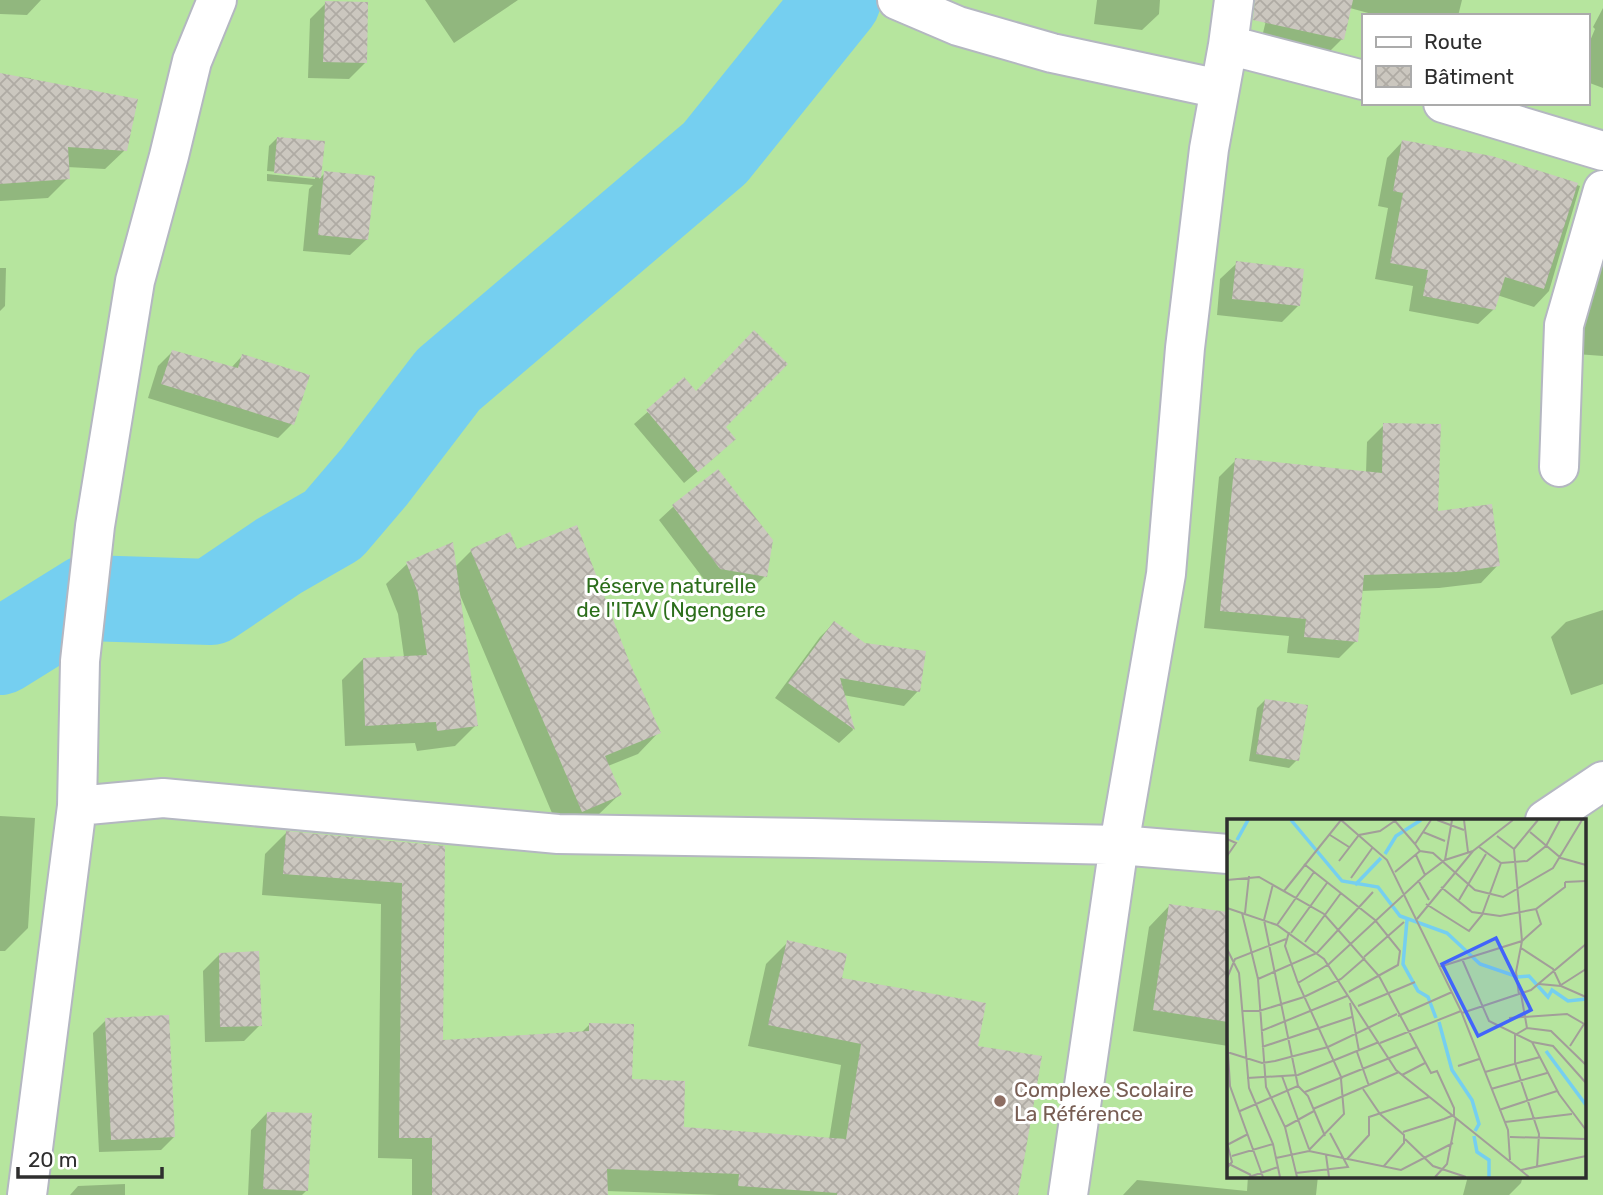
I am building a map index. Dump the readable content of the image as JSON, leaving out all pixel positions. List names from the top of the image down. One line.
{"parks":["Réserve naturelle de l'ITAV (Ngengere"],"places":["Complexe Scolaire La Référence"],"legend":["Route","Bâtiment"],"scale_bar":"20 m"}
